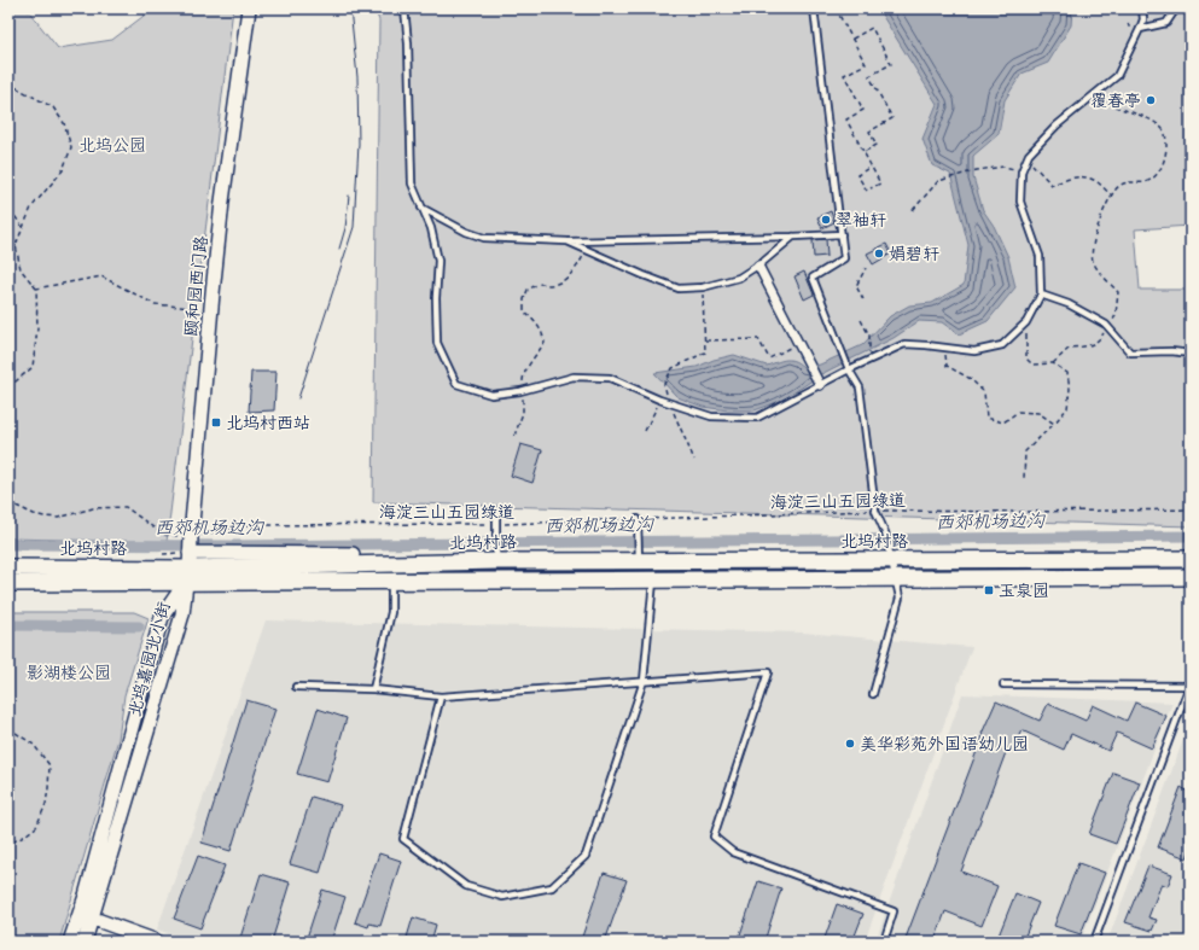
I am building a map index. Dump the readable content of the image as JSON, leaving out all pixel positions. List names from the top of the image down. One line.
{"streets":{"main road":["北坞村路"],"street":["颐和园西门路","北坞嘉园北小街"],"path":["海淀三山五园绿道"]},"crossings":[["颐和园西门路","海淀三山五园绿道"],["颐和园西门路","北坞村路"],["颐和园西门路","北坞嘉园北小街"],["北坞村路","北坞嘉园北小街"]],"water":["西郊机场边沟"],"parks":["北坞公园","影湖楼公园"],"places":{"other":["覆春亭","翠袖轩","娟碧轩","美华彩苑外国语幼儿园"],"transit":["北坞村西站","玉泉园"]}}
